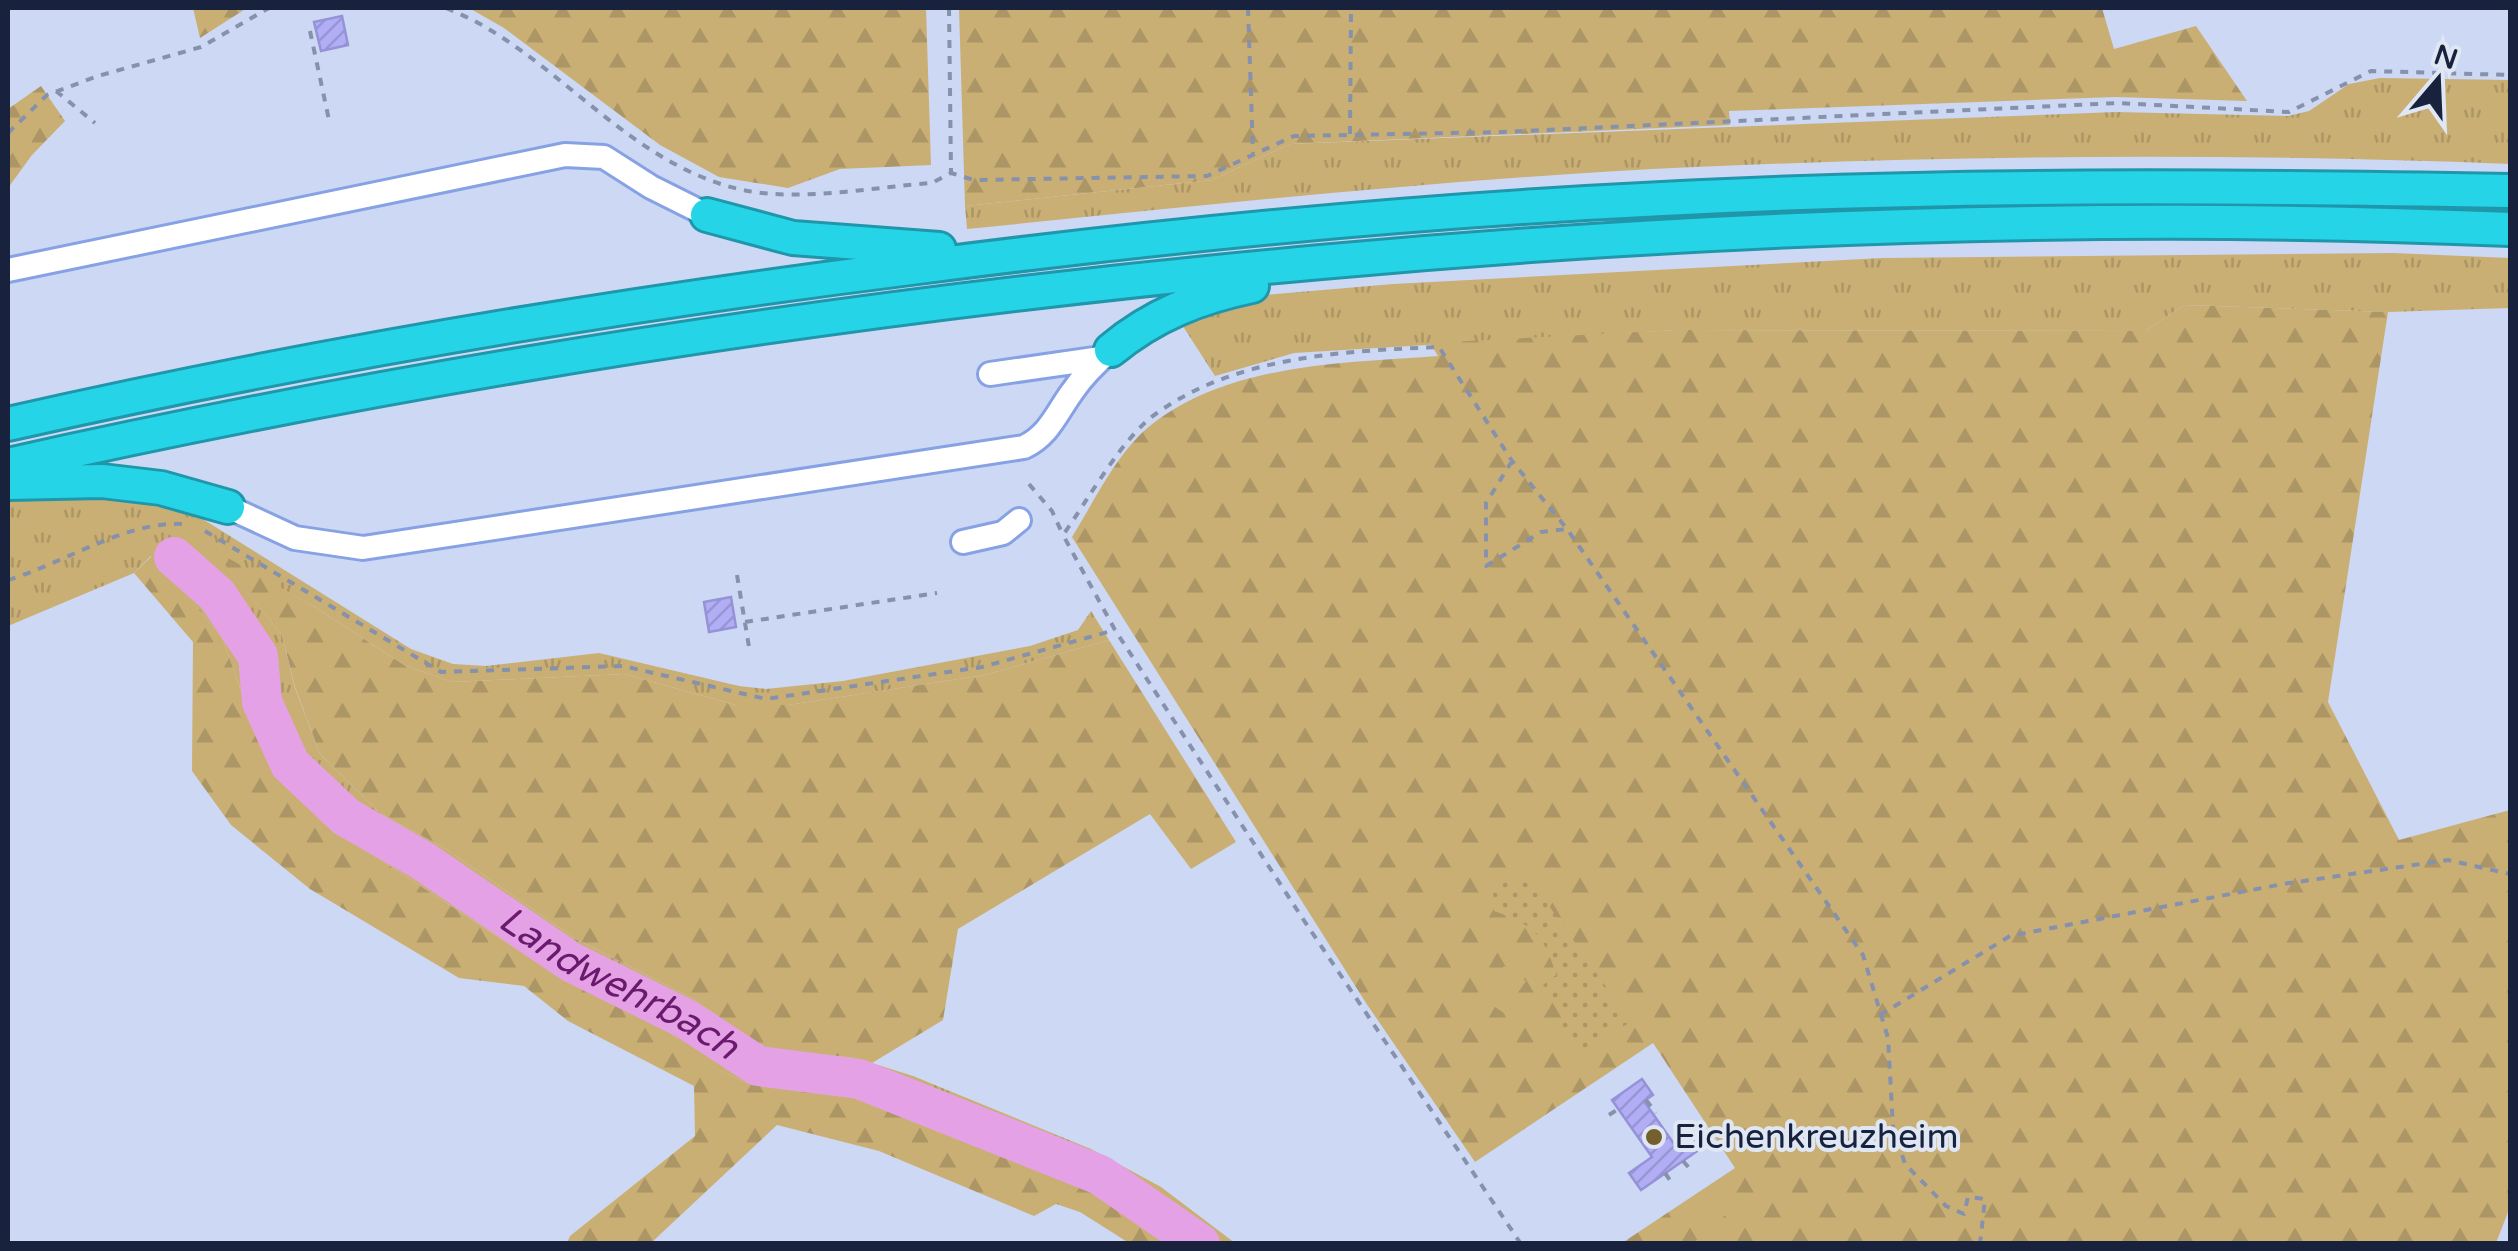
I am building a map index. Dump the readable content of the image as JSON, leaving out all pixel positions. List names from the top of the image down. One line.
{"water":["Landwehrbach"],"places":["Eichenkreuzheim"],"north":"top"}
